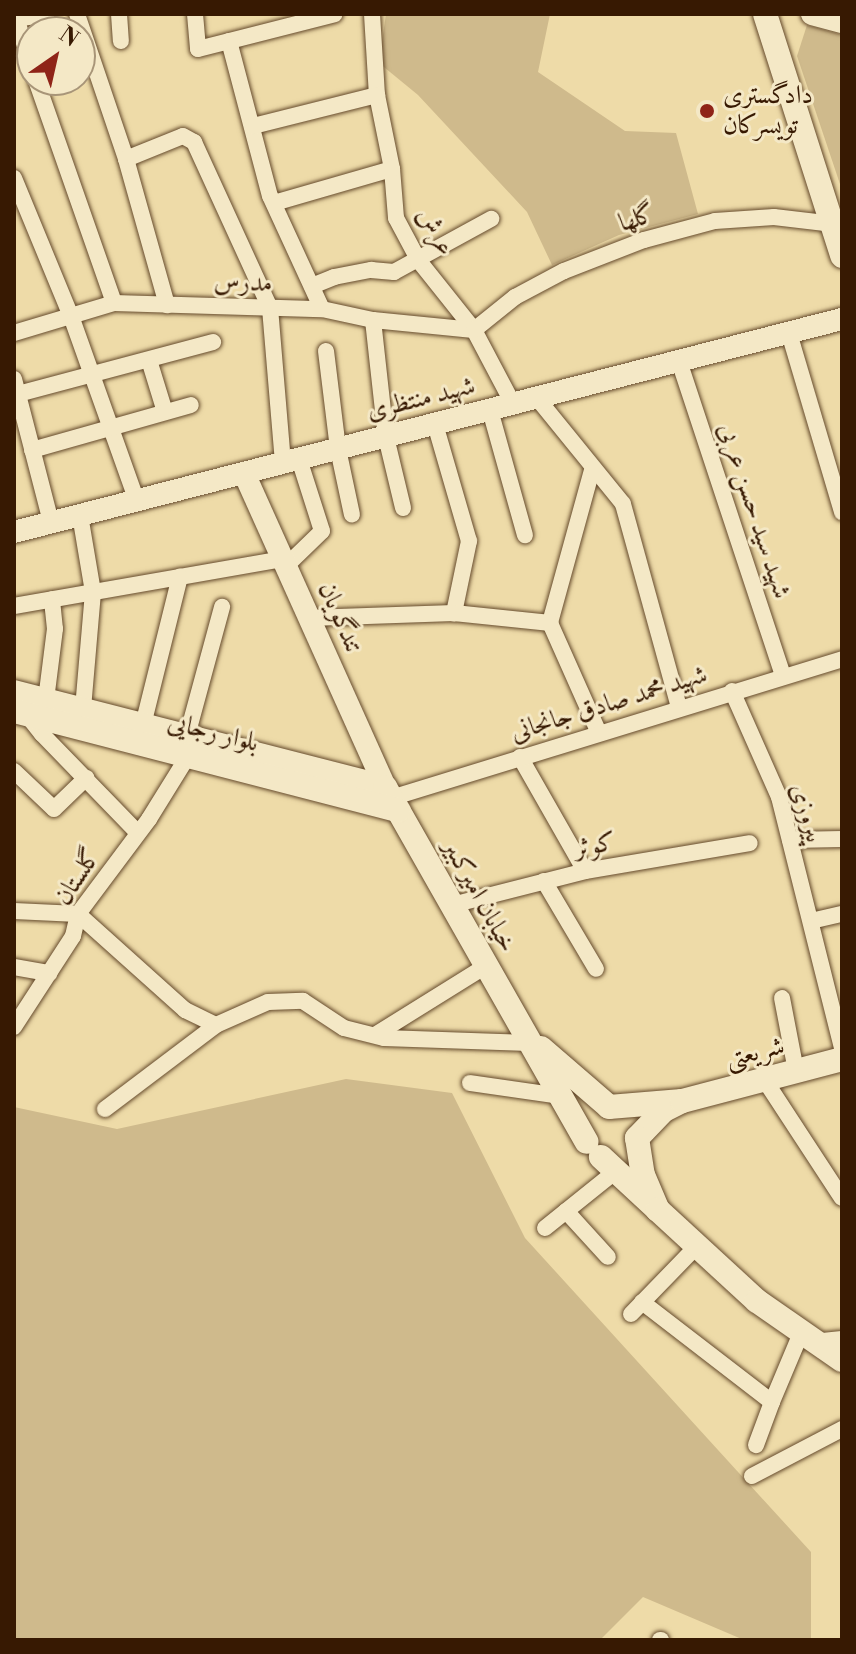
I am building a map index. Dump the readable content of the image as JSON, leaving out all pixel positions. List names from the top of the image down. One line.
{"streets":{"main road":["بلوار رجایی","خیابان امیرکبیر","شریعتی"],"street":["گلها","عرش","مدرس","شهید منتظری","شهید سید حسن عربی","تندگویان","شهید محمد صادق جانجانی","پیروزی","کوثر","گلستان"]},"crossings":[["گلها","عرش"],["گلها","مدرس"],["عرش","مدرس"],["عرش","شهید منتظری"],["شهید منتظری","شهید سید حسن عربی"],["شهید منتظری","تندگویان"],["شهید سید حسن عربی","شهید محمد صادق جانجانی"],["تندگویان","شهید محمد صادق جانجانی"],["تندگویان","بلوار رجایی"],["تندگویان","خیابان امیرکبیر"],["شهید محمد صادق جانجانی","بلوار رجایی"],["شهید محمد صادق جانجانی","پیروزی"],["شهید محمد صادق جانجانی","خیابان امیرکبیر"],["بلوار رجایی","گلستان"],["بلوار رجایی","خیابان امیرکبیر"],["کوثر","خیابان امیرکبیر"]],"places":["دادگستری تویسرکان"],"north":"top right"}
